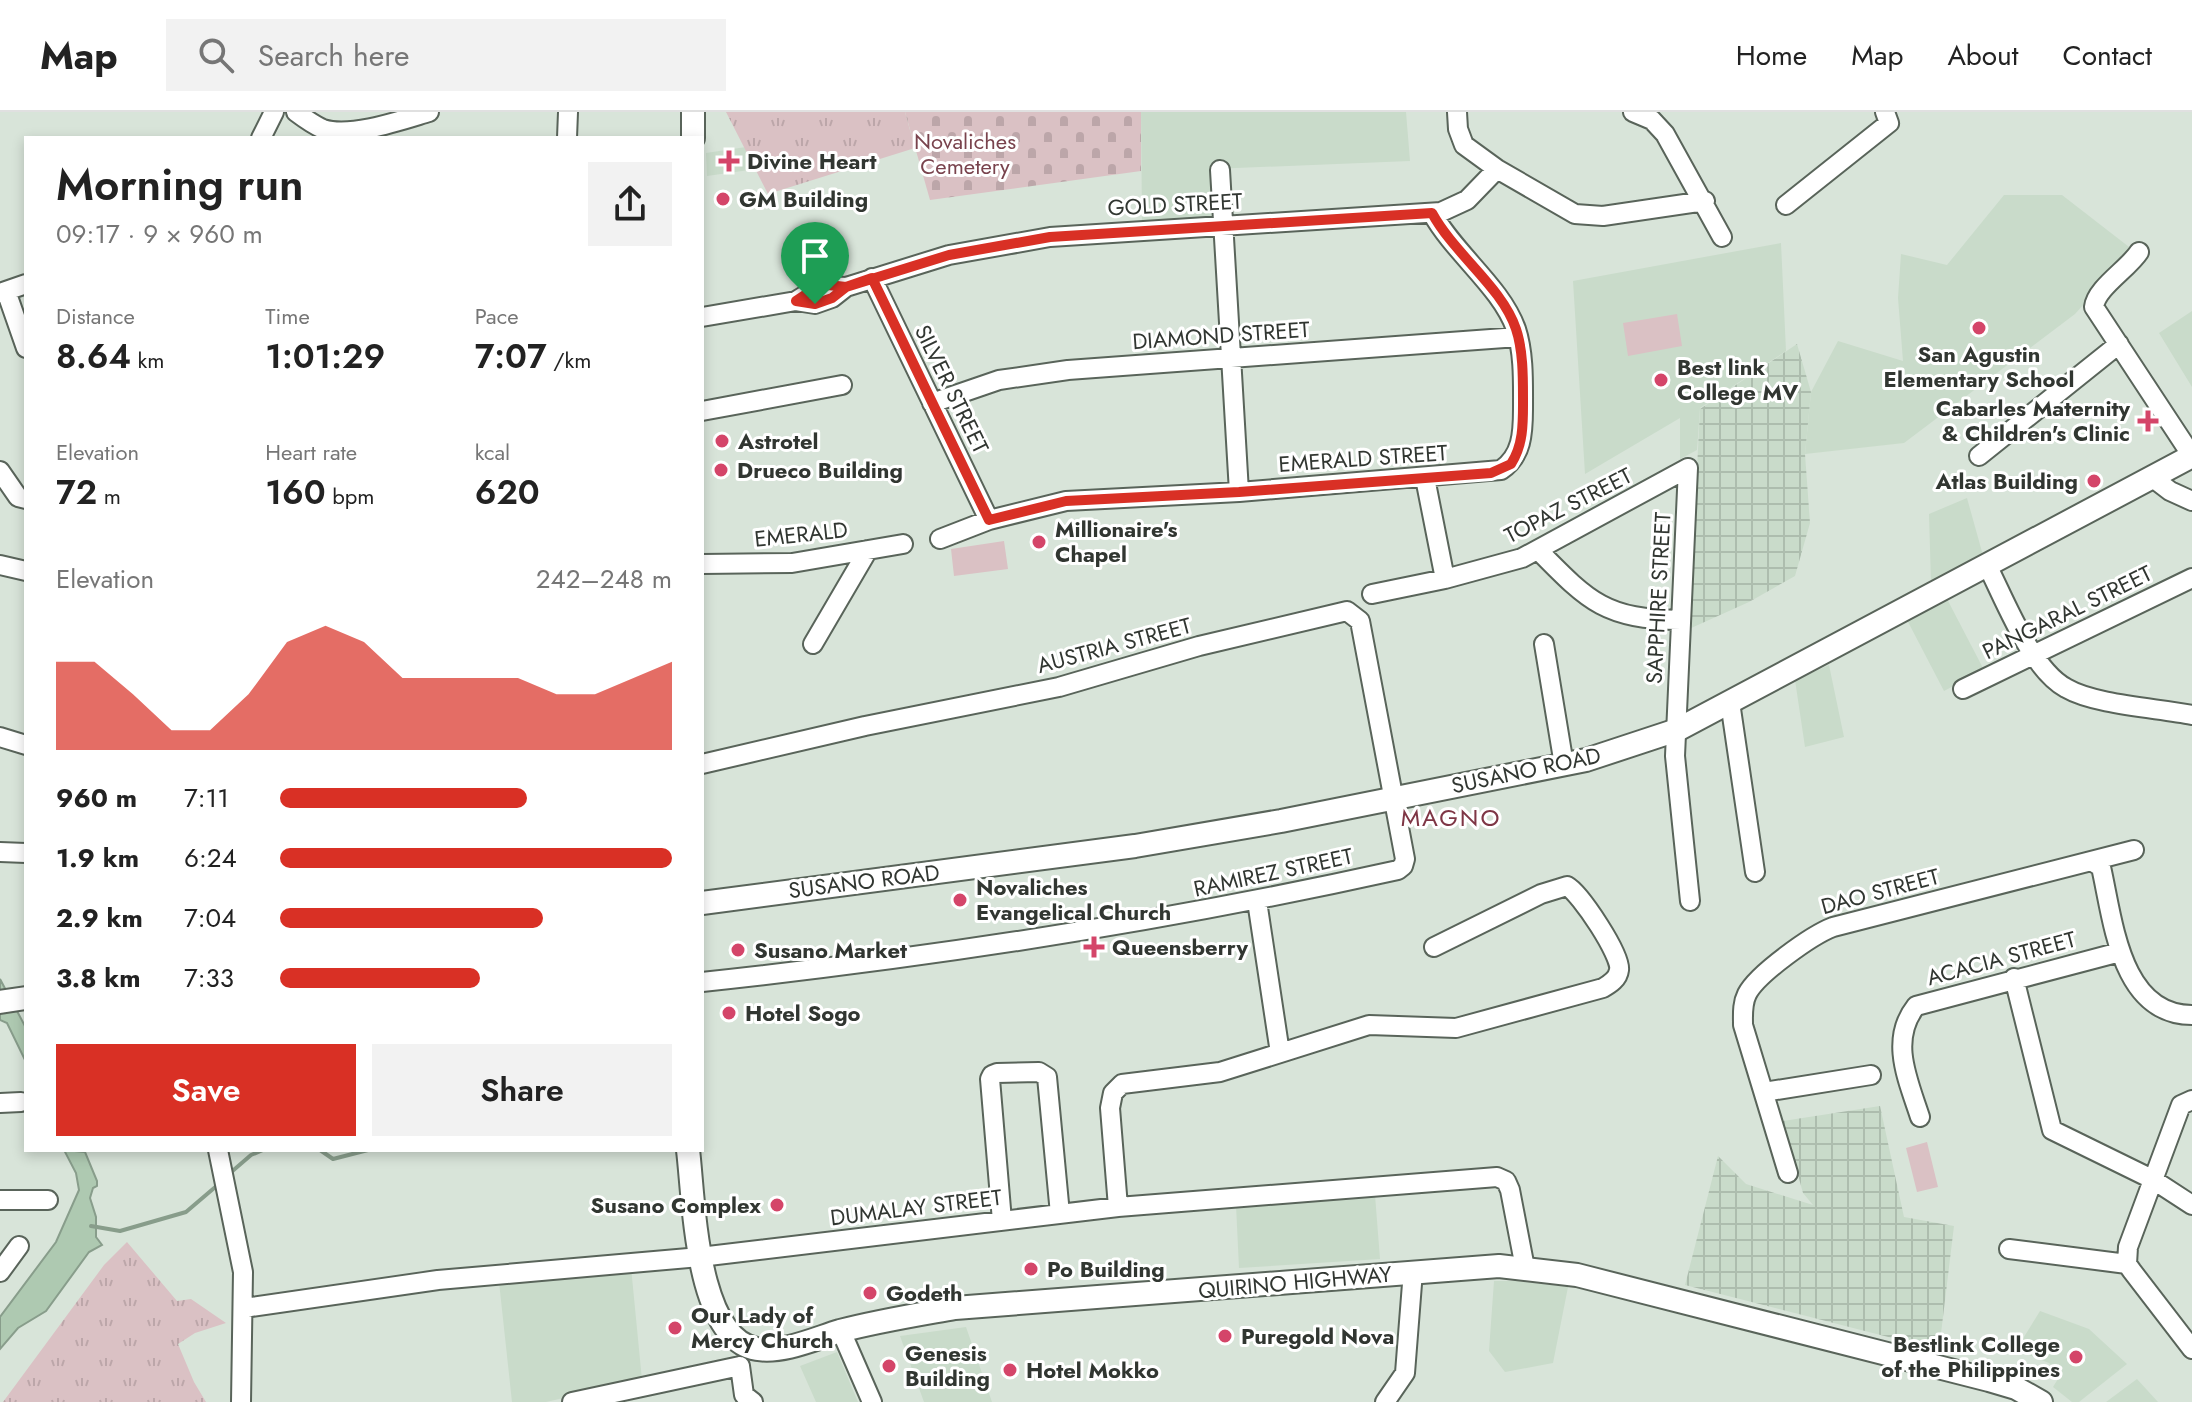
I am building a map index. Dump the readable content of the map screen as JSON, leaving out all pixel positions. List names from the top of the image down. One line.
{"streets":{"main road":["SUSANO ROAD","QUIRINO HIGHWAY"],"street":["GOLD STREET","DIAMOND STREET","SILVER STREET","EMERALD STREET","TOPAZ STREET","EMERALD","SAPPHIRE STREET","PANGARAL STREET","AUSTRIA STREET","RAMIREZ STREET","DAO STREET","ACACIA STREET","DUMALAY STREET"]},"crossings":[["GOLD STREET","SILVER STREET"],["GOLD STREET","EMERALD STREET"],["DIAMOND STREET","SILVER STREET"],["DIAMOND STREET","EMERALD STREET"],["SILVER STREET","EMERALD STREET"],["TOPAZ STREET","SAPPHIRE STREET"],["SAPPHIRE STREET","SUSANO ROAD"],["AUSTRIA STREET","SUSANO ROAD"],["AUSTRIA STREET","RAMIREZ STREET"],["SUSANO ROAD","RAMIREZ STREET"],["DUMALAY STREET","QUIRINO HIGHWAY"]],"districts":["MAGNO"],"parks":["Novaliches Cemetery"],"places":{"health":["Divine Heart","Cabarles Maternity & Children's Clinic","Queensberry"],"other":["GM Building","San Agustin Elementary School","Best link College MV","Astrotel","Drueco Building","Atlas Building","Millionaire's Chapel","Novaliches Evangelical Church","Susano Market","Hotel Sogo","Susano Complex","Po Building","Godeth","Our Lady of Mercy Church","Puregold Nova","Bestlink College of the Philippines","Genesis Building","Hotel Mokko"]},"page":{"header":"Map","search":"Search here","nav":["Home","Map","About","Contact"],"heading":["Morning run","09:17 · 9 × 960 m"],"stats":[["Distance","8.64 km"],["Time","1:01:29"],["Pace","7:07 /km"],["Elevation","72 m"],["Heart rate","160 bpm"],["kcal","620"]],"chart":["Elevation","242–248 m"],"list":[{"name":"960 m","note":"7:11"},{"name":"1.9 km","note":"6:24"},{"name":"2.9 km","note":"7:04"},{"name":"3.8 km","note":"7:33"}],"buttons":["Save","Share"]}}
